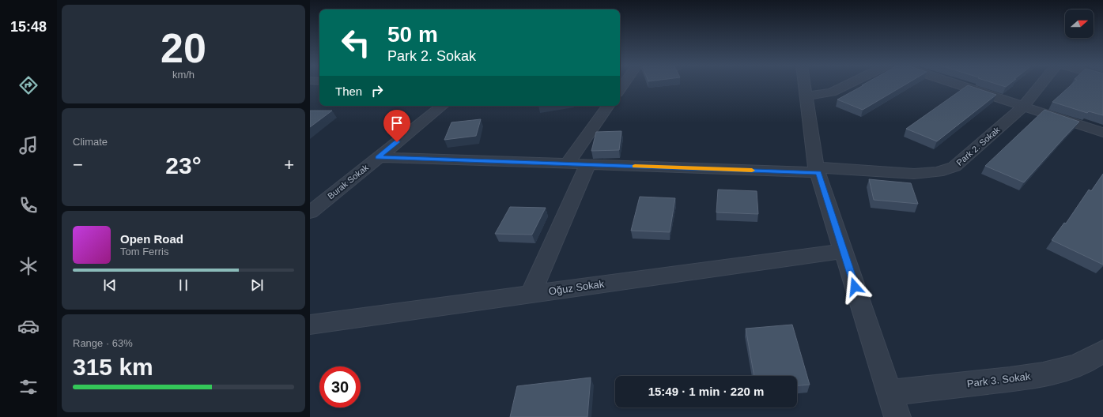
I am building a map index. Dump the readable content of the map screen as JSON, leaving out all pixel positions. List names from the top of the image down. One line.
{"streets":{"street":["Park 2. Sokak","Burak Sokak","Oğuz Sokak","Park 3. Sokak"]},"crossings":[["Park 2. Sokak","Burak Sokak"]],"north":"right","page":{"tabs":"15:48","tile":[["20","km/h"],"Climate",["Range · 63%","315 km"]],"turn":["50 m","Park 2. Sokak"],"then":"Then","heat":["−","23°","+"],"song":["Open Road","Tom Ferris"],"limit":"30","trip":"15:49 · 1 min · 220 m"}}
